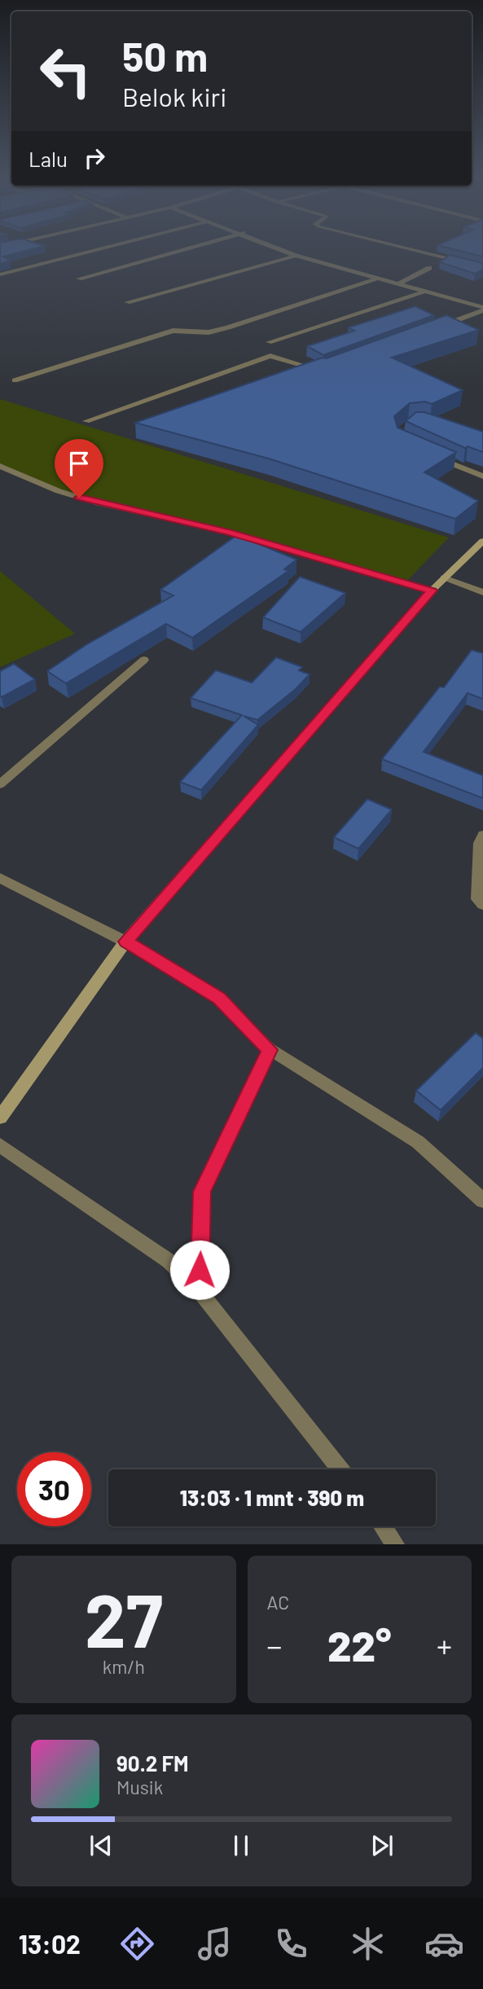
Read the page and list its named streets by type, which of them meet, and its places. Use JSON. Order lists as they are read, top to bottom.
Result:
{
  "page": {
    "turn": ["50 m", "Belok kiri"],
    "then": "Lalu",
    "limit": "30",
    "trip": "13:03 · 1 mnt · 390 m",
    "tile": [
      ["27", "km/h"],
      "AC"
    ],
    "heat": ["−", "22°", "+"],
    "song": ["90.2 FM", "Musik"],
    "tabs": "13:02"
  }
}
